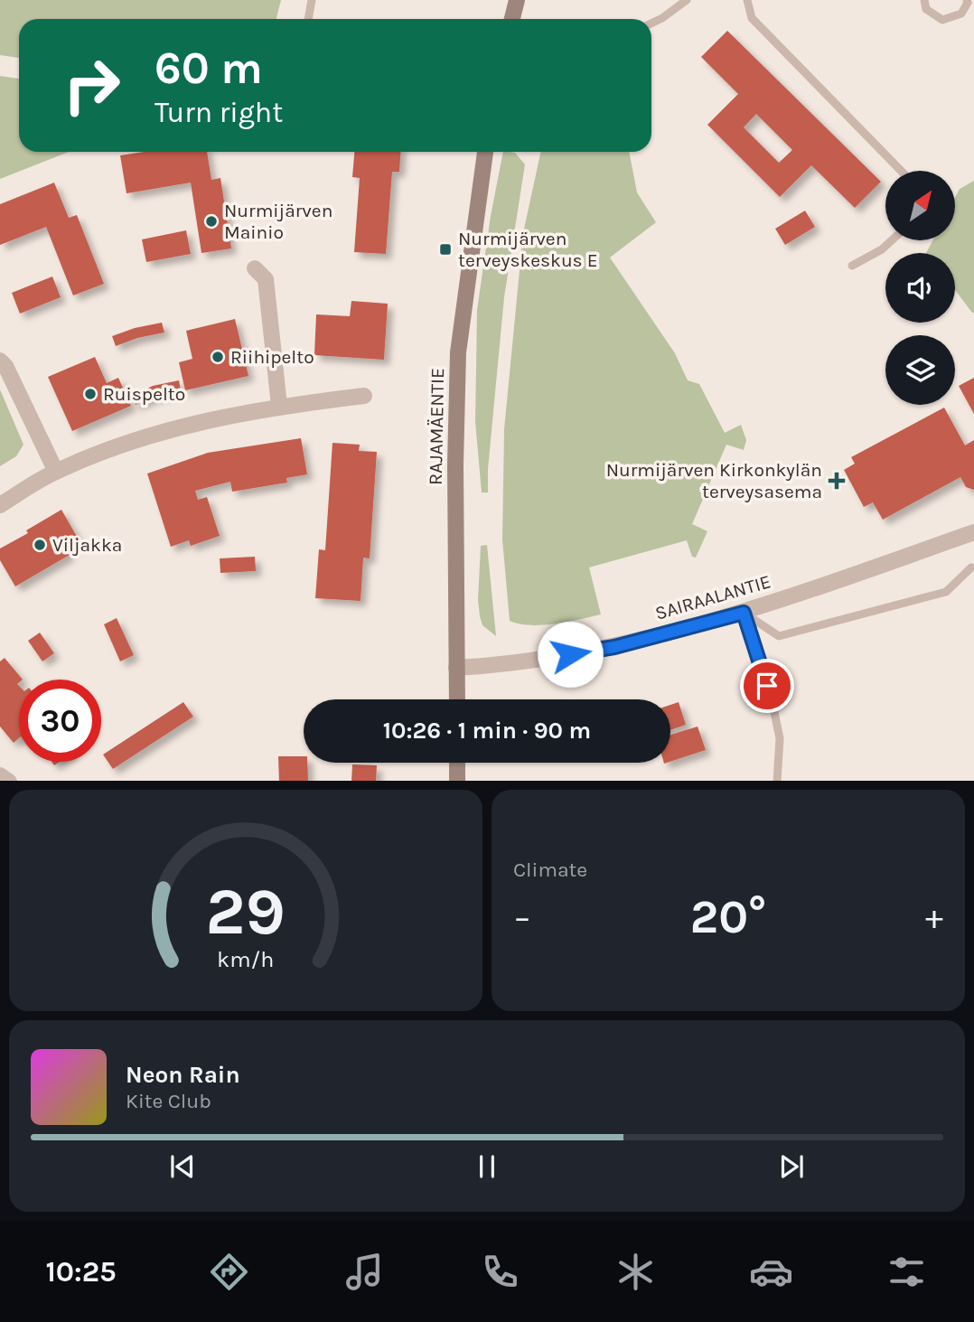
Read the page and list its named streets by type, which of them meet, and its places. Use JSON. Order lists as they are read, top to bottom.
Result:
{
  "streets": {
    "main road": ["RAJAMÄENTIE"],
    "street": ["SAIRAALANTIE"]
  },
  "crossings": [
    ["RAJAMÄENTIE", "SAIRAALANTIE"]
  ],
  "places": {
    "other": [
      "Nurmijärven Mainio",
      "Riihipelto",
      "Ruispelto",
      "Viljakka"
    ],
    "transit": ["Nurmijärven terveyskeskus E"],
    "health": ["Nurmijärven Kirkonkylän terveysasema"]
  },
  "north": "top right",
  "page": {
    "turn": ["60 m", "Turn right"],
    "limit": "30",
    "trip": "10:26 · 1 min · 90 m",
    "tile": "Climate",
    "heat": ["−", "20°", "+"],
    "song": ["Neon Rain", "Kite Club"],
    "tabs": "10:25",
    "gauge": ["29", "km/h"]
  }
}
